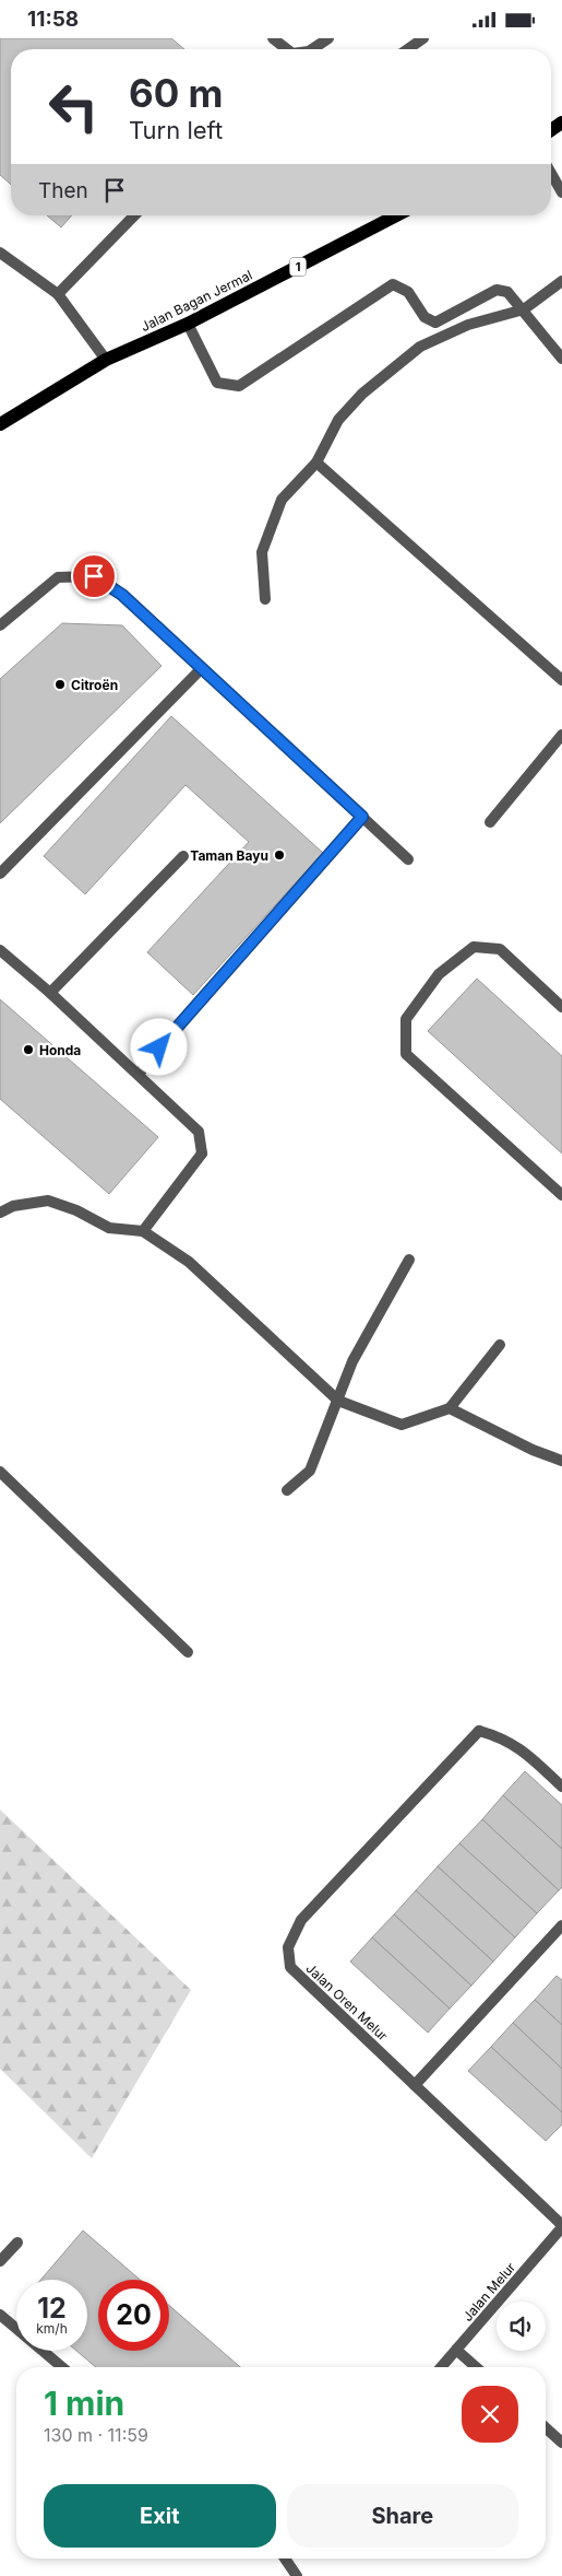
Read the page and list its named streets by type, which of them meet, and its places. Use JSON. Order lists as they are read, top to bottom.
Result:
{
  "streets": {
    "main road": ["1", "Jalan Bagan Jermal"],
    "street": ["Jalan Oren Melur", "Jalan Melur"]
  },
  "crossings": [
    ["Jalan Oren Melur", "Jalan Melur"]
  ],
  "places": ["Citroën", "Taman Bayu", "Honda"],
  "page": {
    "status": "11:58",
    "turn": ["60 m", "Turn left"],
    "then": "Then",
    "speed": "12 km/h",
    "limit": "20",
    "heading": ["1 min", "130 m · 11:59"],
    "buttons": ["Exit", "Share"]
  }
}
